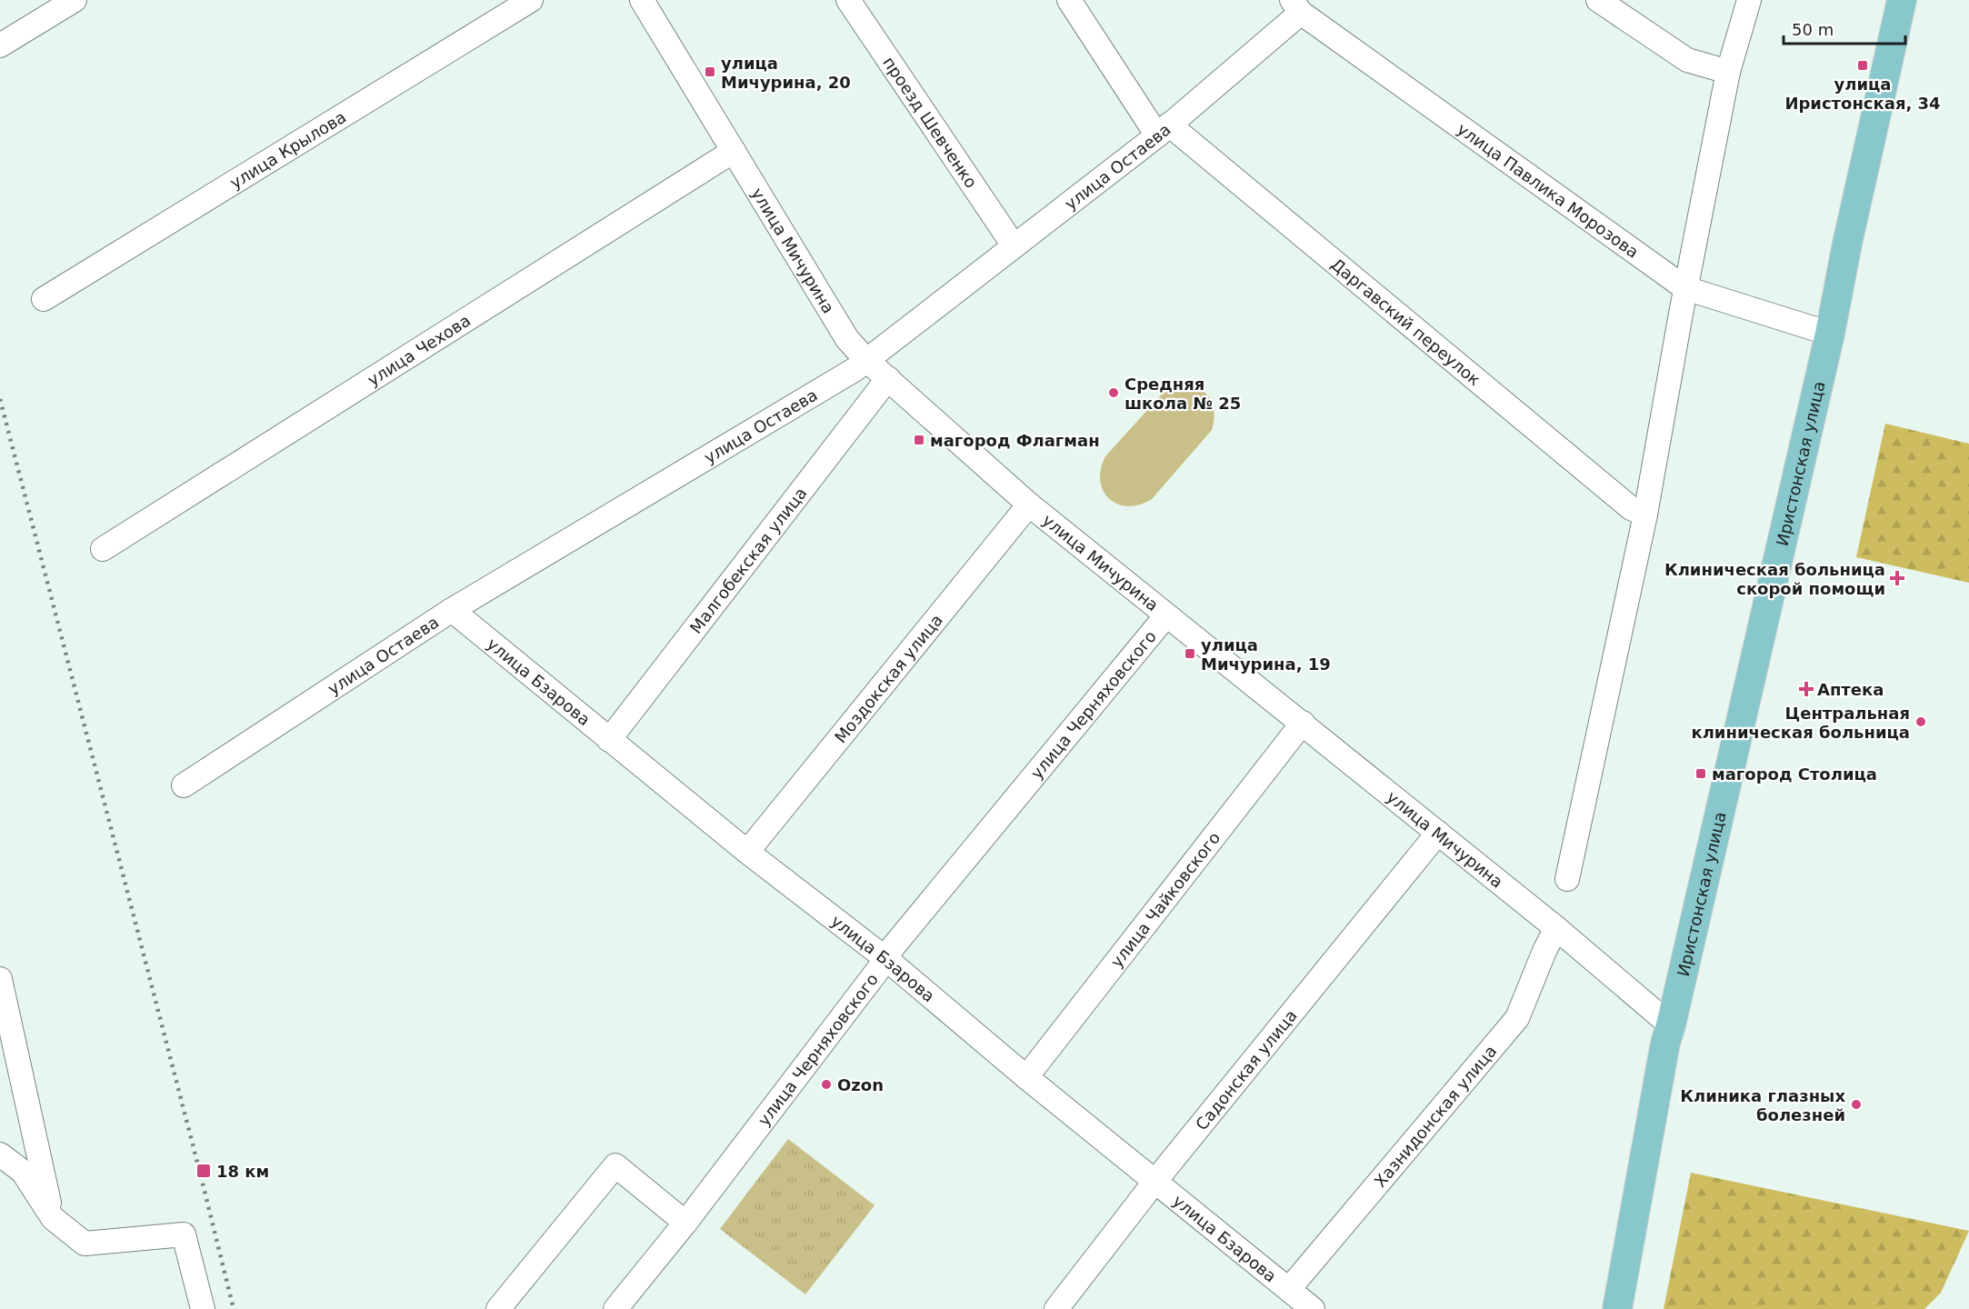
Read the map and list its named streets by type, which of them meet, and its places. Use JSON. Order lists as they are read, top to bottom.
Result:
{
  "streets": {
    "main road": ["Иристонская улица"],
    "street": [
      "проезд Шевченко",
      "улица Крылова",
      "улица Остаева",
      "улица Павлика Морозова",
      "улица Мичурина",
      "Даргавский переулок",
      "улица Чехова",
      "Малгобекская улица",
      "Моздокская улица",
      "улица Бзарова",
      "улица Черняховского",
      "улица Чайковского",
      "Садонская улица",
      "Хазнидонская улица"
    ]
  },
  "crossings": [
    ["проезд Шевченко", "улица Остаева"],
    ["улица Остаева", "улица Павлика Морозова"],
    ["улица Остаева", "улица Мичурина"],
    ["улица Остаева", "Даргавский переулок"],
    ["улица Остаева", "улица Бзарова"],
    ["улица Павлика Морозова", "Иристонская улица"],
    ["улица Мичурина", "улица Чехова"],
    ["улица Мичурина", "Иристонская улица"],
    ["улица Мичурина", "Малгобекская улица"],
    ["улица Мичурина", "Моздокская улица"],
    ["улица Мичурина", "улица Черняховского"],
    ["улица Мичурина", "улица Чайковского"],
    ["улица Мичурина", "Садонская улица"],
    ["улица Мичурина", "Хазнидонская улица"],
    ["Малгобекская улица", "улица Бзарова"],
    ["Моздокская улица", "улица Бзарова"],
    ["улица Бзарова", "улица Черняховского"],
    ["улица Бзарова", "улица Чайковского"],
    ["улица Бзарова", "Садонская улица"],
    ["улица Бзарова", "Хазнидонская улица"]
  ],
  "places": {
    "transit": [
      "улица Иристонская, 34",
      "улица Мичурина, 20",
      "магород Флагман",
      "улица Мичурина, 19",
      "магород Столица",
      "18 км"
    ],
    "other": [
      "Средняя школа № 25",
      "Центральная клиническая больница",
      "Ozon",
      "Клиника глазных болезней"
    ],
    "health": ["Клиническая больница скорой помощи", "Аптека"]
  },
  "scale_bar": "50 m"
}
